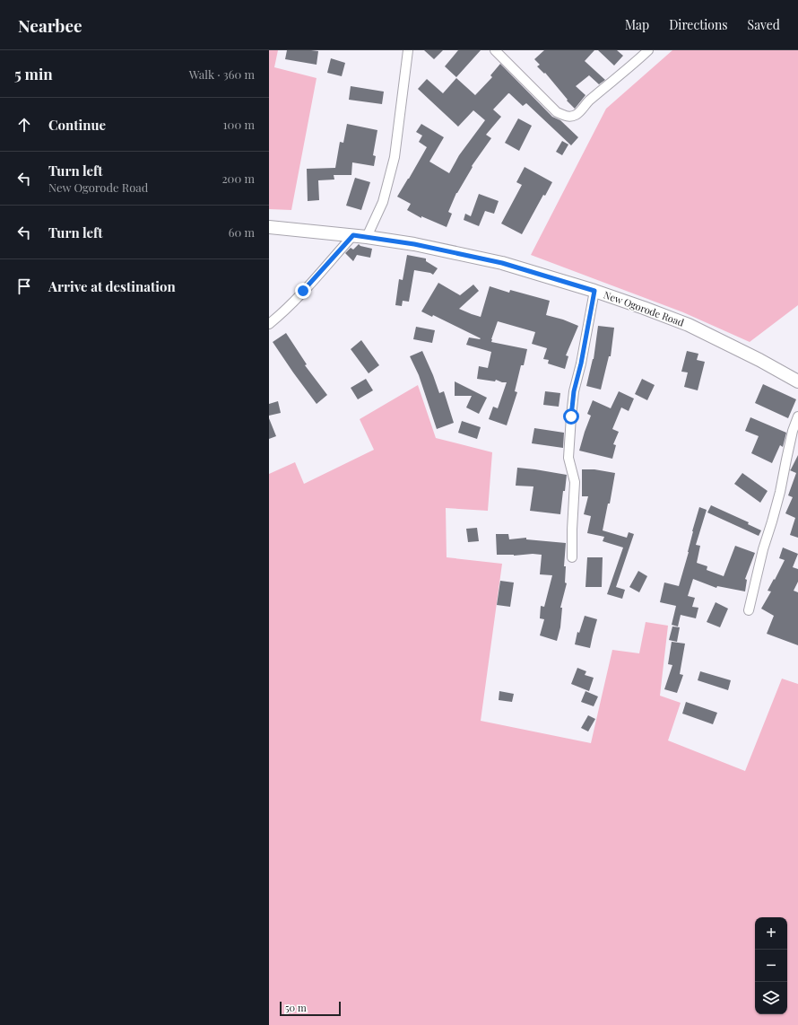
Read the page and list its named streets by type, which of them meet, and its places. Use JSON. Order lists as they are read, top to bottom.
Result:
{
  "streets": {
    "street": ["New Ogorode Road"]
  },
  "scale_bar": "50 m",
  "page": {
    "header": "Nearbee",
    "nav": ["Map", "Directions", "Saved"],
    "heading": ["5 min", "Walk · 360 m"],
    "list": [
      ["Continue", "100 m"],
      ["Turn left", "New Ogorode Road", "200 m"],
      ["Turn left", "60 m"],
      "Arrive at destination"
    ],
    "map_buttons": ["+", "−"],
    "scale": "50 m"
  }
}
